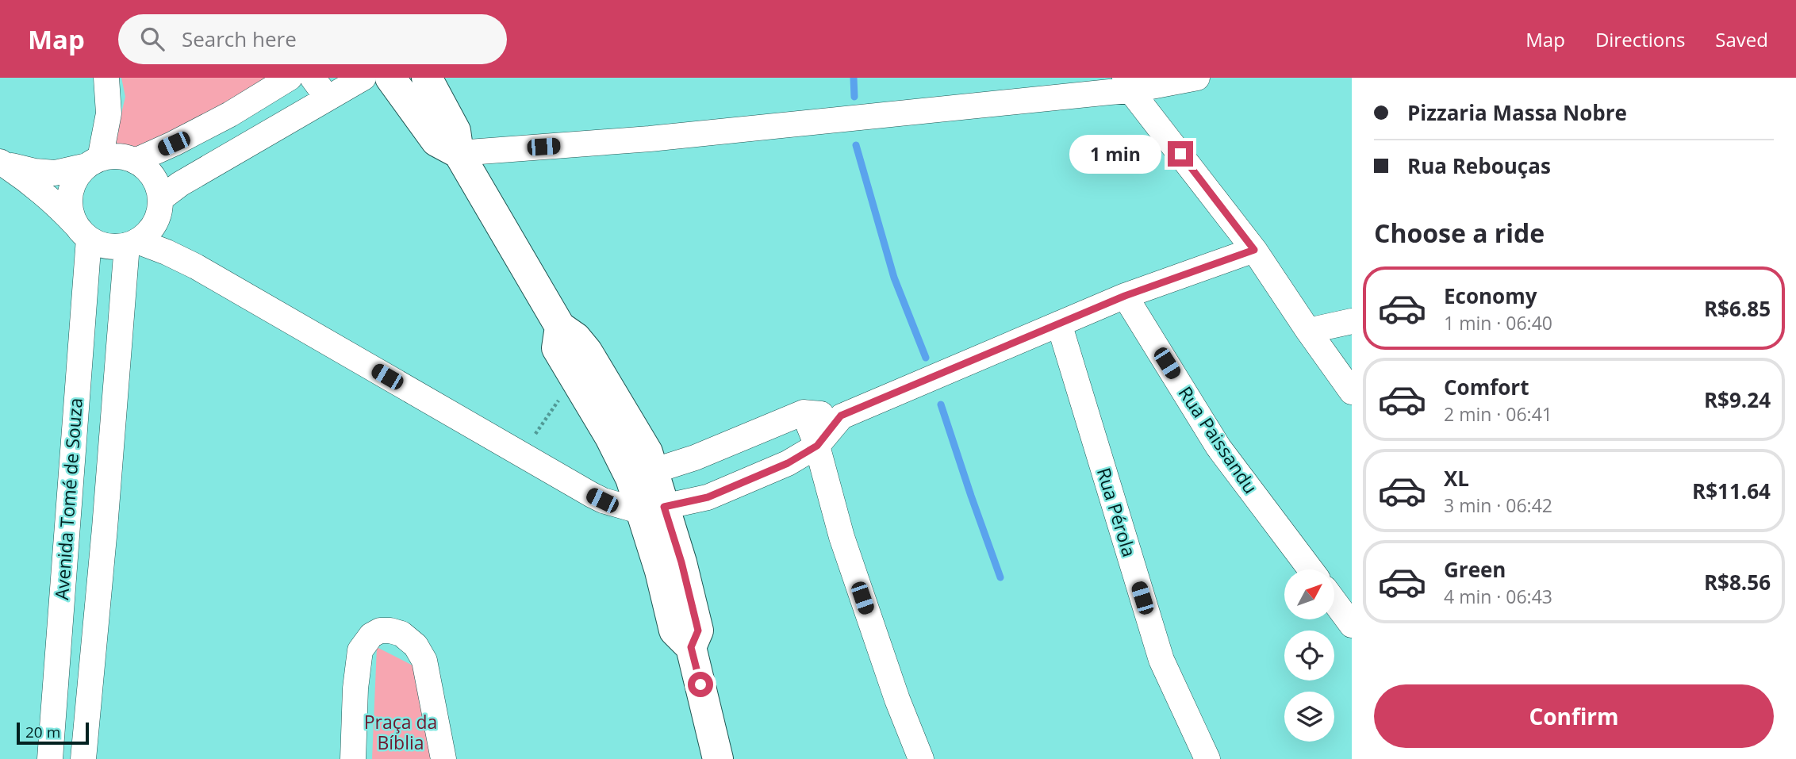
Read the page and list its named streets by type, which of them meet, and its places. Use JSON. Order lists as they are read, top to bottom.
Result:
{
  "streets": {
    "street": ["Rua Paissandu", "Avenida Tomé de Souza", "Rua Pérola"]
  },
  "parks": ["Praça da Bíblia"],
  "scale_bar": "20 m",
  "north": "top right",
  "page": {
    "header": "Map",
    "search": "Search here",
    "nav": ["Map", "Directions", "Saved"],
    "banner": ["Pizzaria Massa Nobre", "Rua Rebouças"],
    "bubble": "1 min",
    "heading": "Choose a ride",
    "list": [
      {
        "name": "Economy",
        "note": "1 min · 06:40",
        "value": "R$6.85"
      },
      {
        "name": "Comfort",
        "note": "2 min · 06:41",
        "value": "R$9.24"
      },
      {
        "name": "XL",
        "note": "3 min · 06:42",
        "value": "R$11.64"
      },
      {
        "name": "Green",
        "note": "4 min · 06:43",
        "value": "R$8.56"
      }
    ],
    "buttons": "Confirm",
    "scale": "20 m"
  }
}
